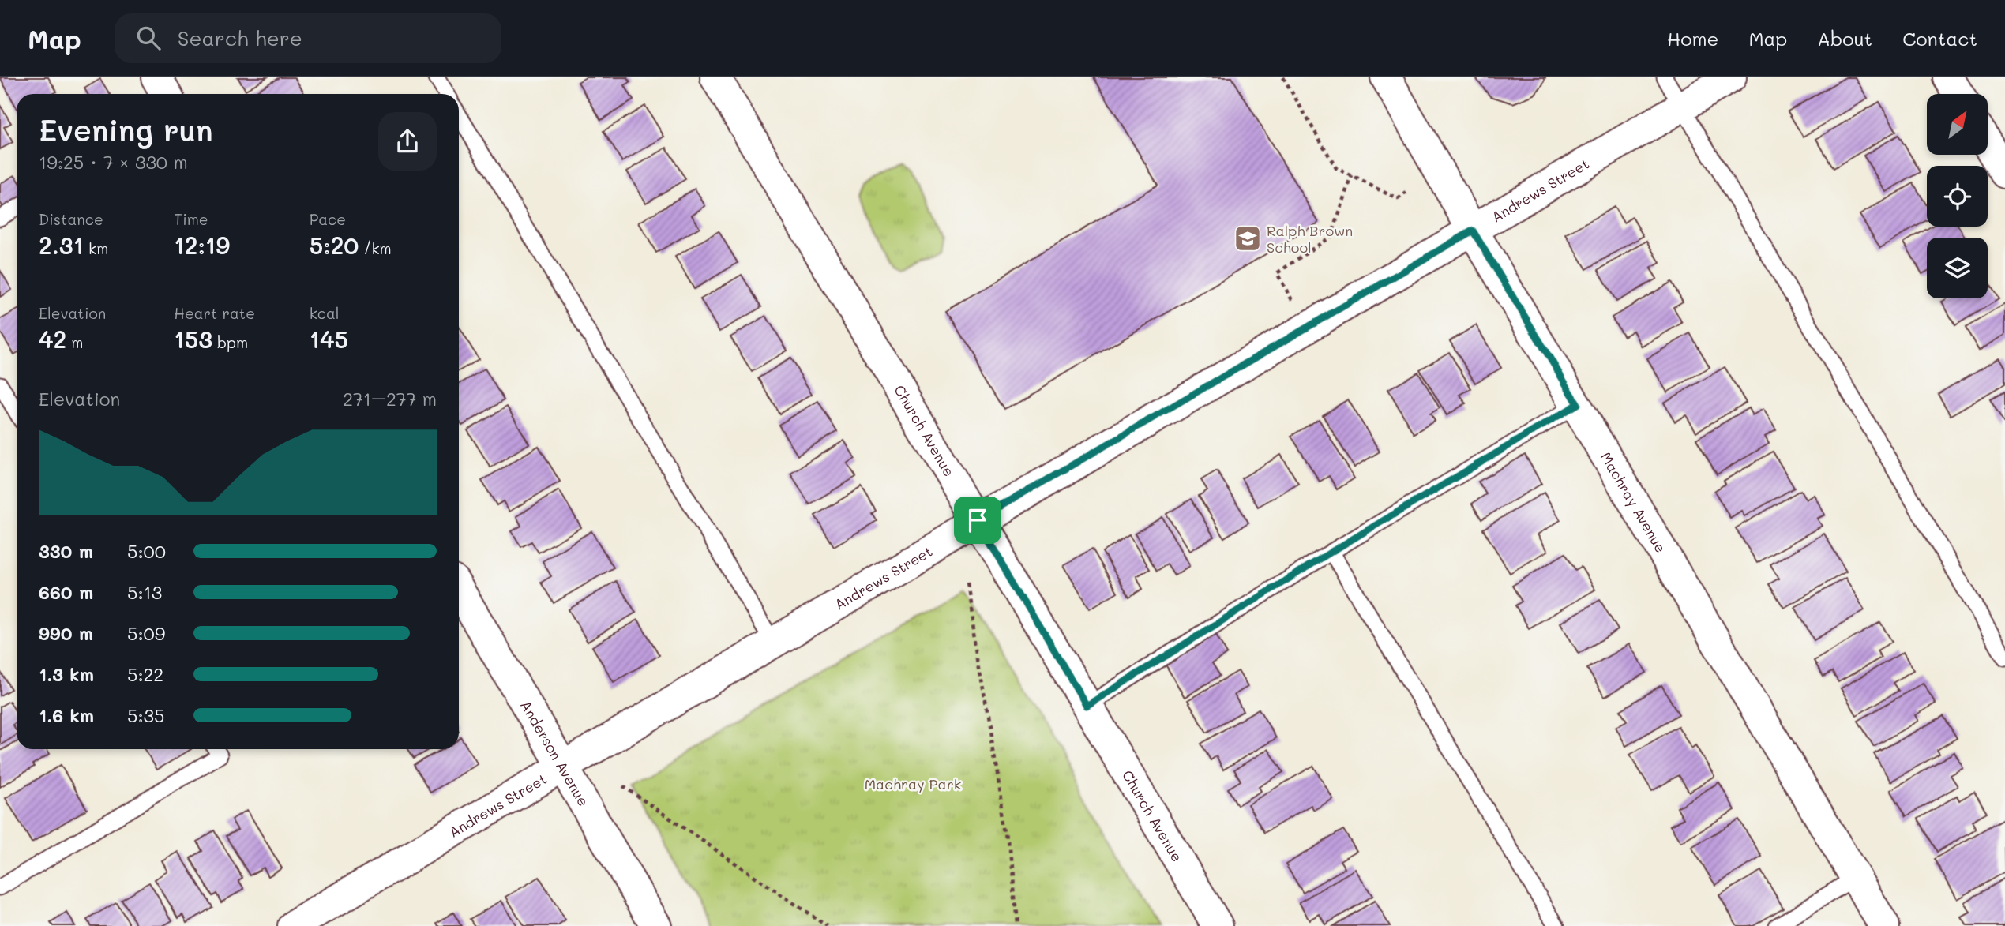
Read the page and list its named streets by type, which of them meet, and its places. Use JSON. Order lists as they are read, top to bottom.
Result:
{
  "streets": {
    "street": [
      "Andrews Street",
      "Church Avenue",
      "Machray Avenue",
      "Anderson Avenue"
    ]
  },
  "crossings": [
    ["Andrews Street", "Church Avenue"],
    ["Andrews Street", "Machray Avenue"],
    ["Andrews Street", "Anderson Avenue"]
  ],
  "parks": ["Machray Park"],
  "places": {
    "school or university": ["Ralph Brown School"]
  },
  "north": "top right",
  "page": {
    "header": "Map",
    "search": "Search here",
    "nav": [
      "Home",
      "Map",
      "About",
      "Contact"
    ],
    "heading": ["Evening run", "19:25 · 7 × 330 m"],
    "stats": [
      ["Distance", "2.31 km"],
      ["Time", "12:19"],
      ["Pace", "5:20 /km"],
      ["Elevation", "42 m"],
      ["Heart rate", "153 bpm"],
      ["kcal", "145"]
    ],
    "chart": ["Elevation", "271–277 m"],
    "list": [
      {
        "name": "330 m",
        "note": "5:00"
      },
      {
        "name": "660 m",
        "note": "5:13"
      },
      {
        "name": "990 m",
        "note": "5:09"
      },
      {
        "name": "1.3 km",
        "note": "5:22"
      },
      {
        "name": "1.6 km",
        "note": "5:35"
      }
    ]
  }
}
